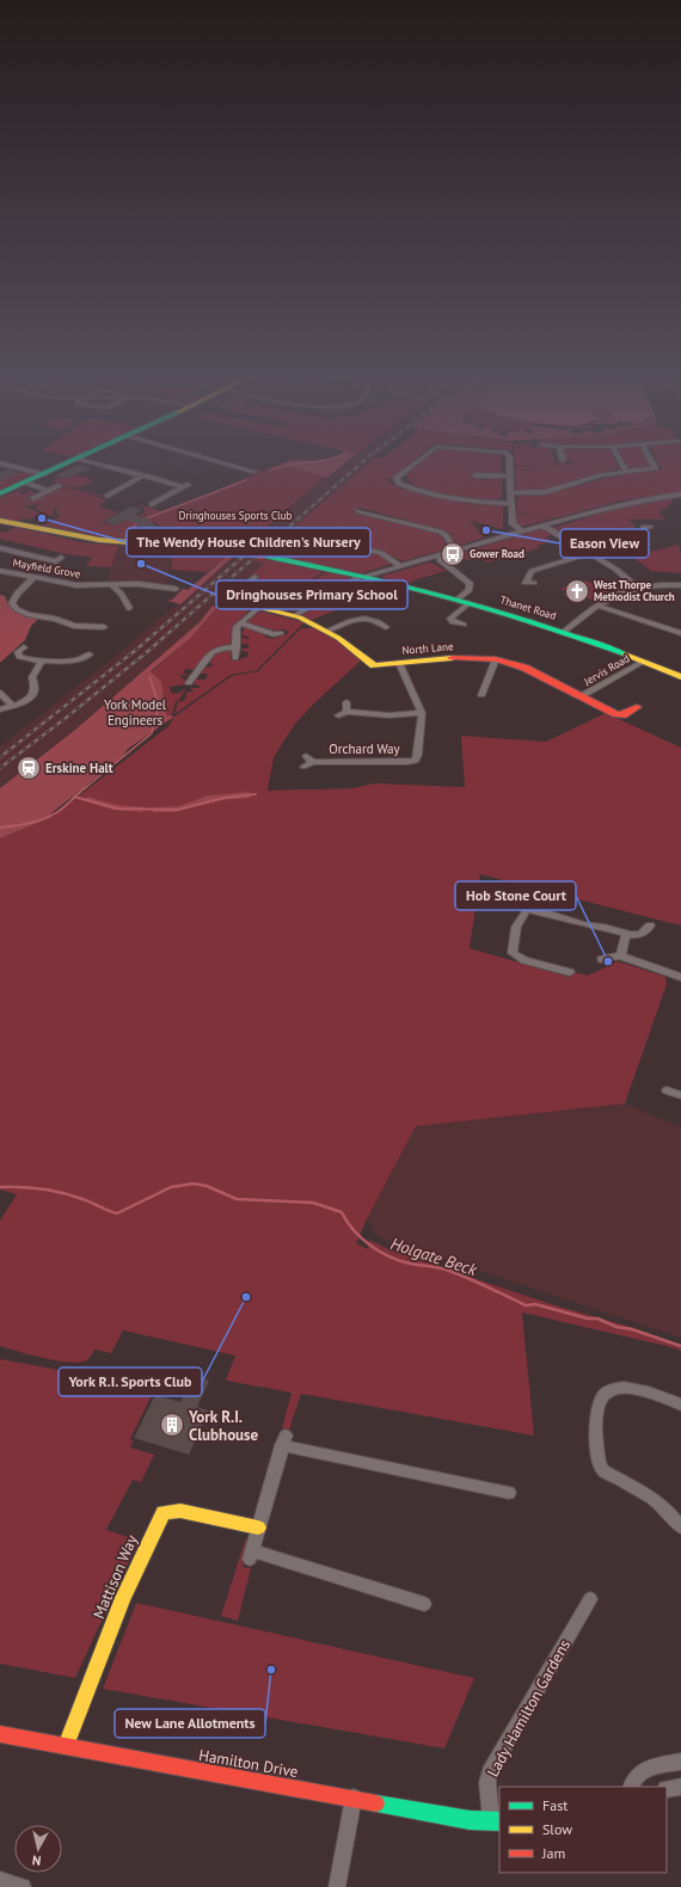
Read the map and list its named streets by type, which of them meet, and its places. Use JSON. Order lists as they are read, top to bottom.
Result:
{
  "streets": {
    "street": [
      "Mayfield Grove",
      "Thanet Road",
      "North Lane",
      "Jervis Road",
      "Orchard Way",
      "Mattison Way",
      "Lady Hamilton Gardens",
      "Hamilton Drive"
    ]
  },
  "crossings": [
    ["Thanet Road", "Jervis Road"],
    ["North Lane", "Jervis Road"],
    ["Mattison Way", "Hamilton Drive"],
    ["Lady Hamilton Gardens", "Hamilton Drive"]
  ],
  "water": ["Holgate Beck"],
  "parks": ["Dringhouses Sports Club", "York Model Engineers"],
  "places": {
    "other": [
      "The Wendy House Children's Nursery",
      "Eason View",
      "Dringhouses Primary School",
      "Hob Stone Court",
      "York R.I. Sports Club",
      "New Lane Allotments"
    ],
    "bus stop": ["Gower Road"],
    "church": ["West Thorpe Methodist Church"],
    "station": ["Erskine Halt"],
    "building": ["York R.I. Clubhouse"]
  },
  "legend": ["Fast", "Slow", "Jam"],
  "north": "bottom"
}
